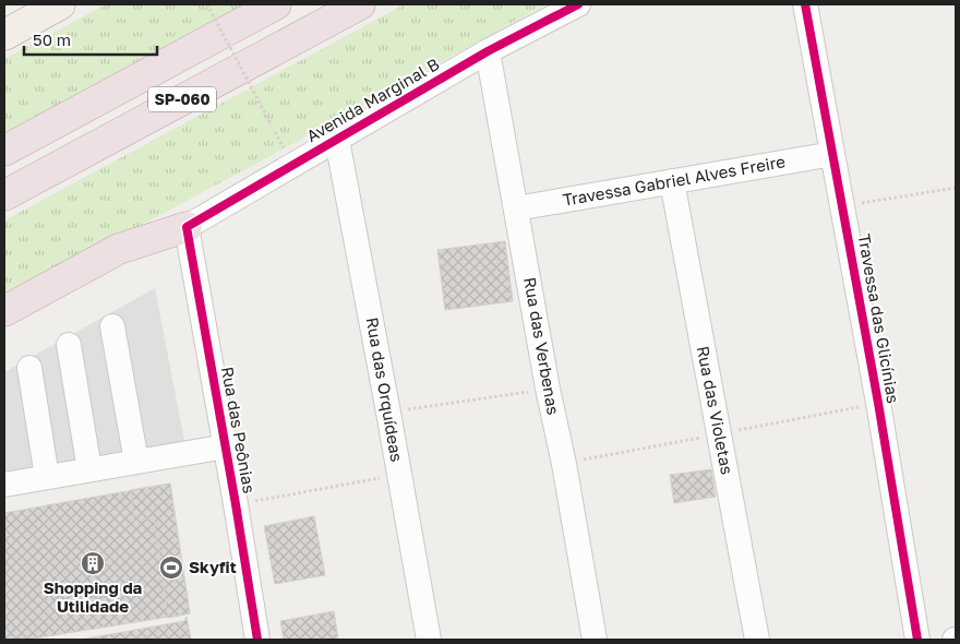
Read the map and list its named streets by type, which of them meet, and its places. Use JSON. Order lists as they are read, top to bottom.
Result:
{
  "streets": {
    "highway": ["SP-060"],
    "street": [
      "Avenida Marginal B",
      "Travessa Gabriel Alves Freire",
      "Travessa das Glicínias",
      "Rua das Verbenas",
      "Rua das Orquídeas",
      "Rua das Violetas",
      "Rua das Peônias"
    ]
  },
  "crossings": [
    ["Avenida Marginal B", "Rua das Verbenas"],
    ["Avenida Marginal B", "Rua das Orquídeas"],
    ["Avenida Marginal B", "Rua das Peônias"],
    ["Travessa Gabriel Alves Freire", "Travessa das Glicínias"],
    ["Travessa Gabriel Alves Freire", "Rua das Verbenas"],
    ["Travessa Gabriel Alves Freire", "Rua das Violetas"]
  ],
  "places": {
    "building": ["Shopping da Utilidade"],
    "sports": ["Skyfit"]
  },
  "scale_bar": "50 m"
}
